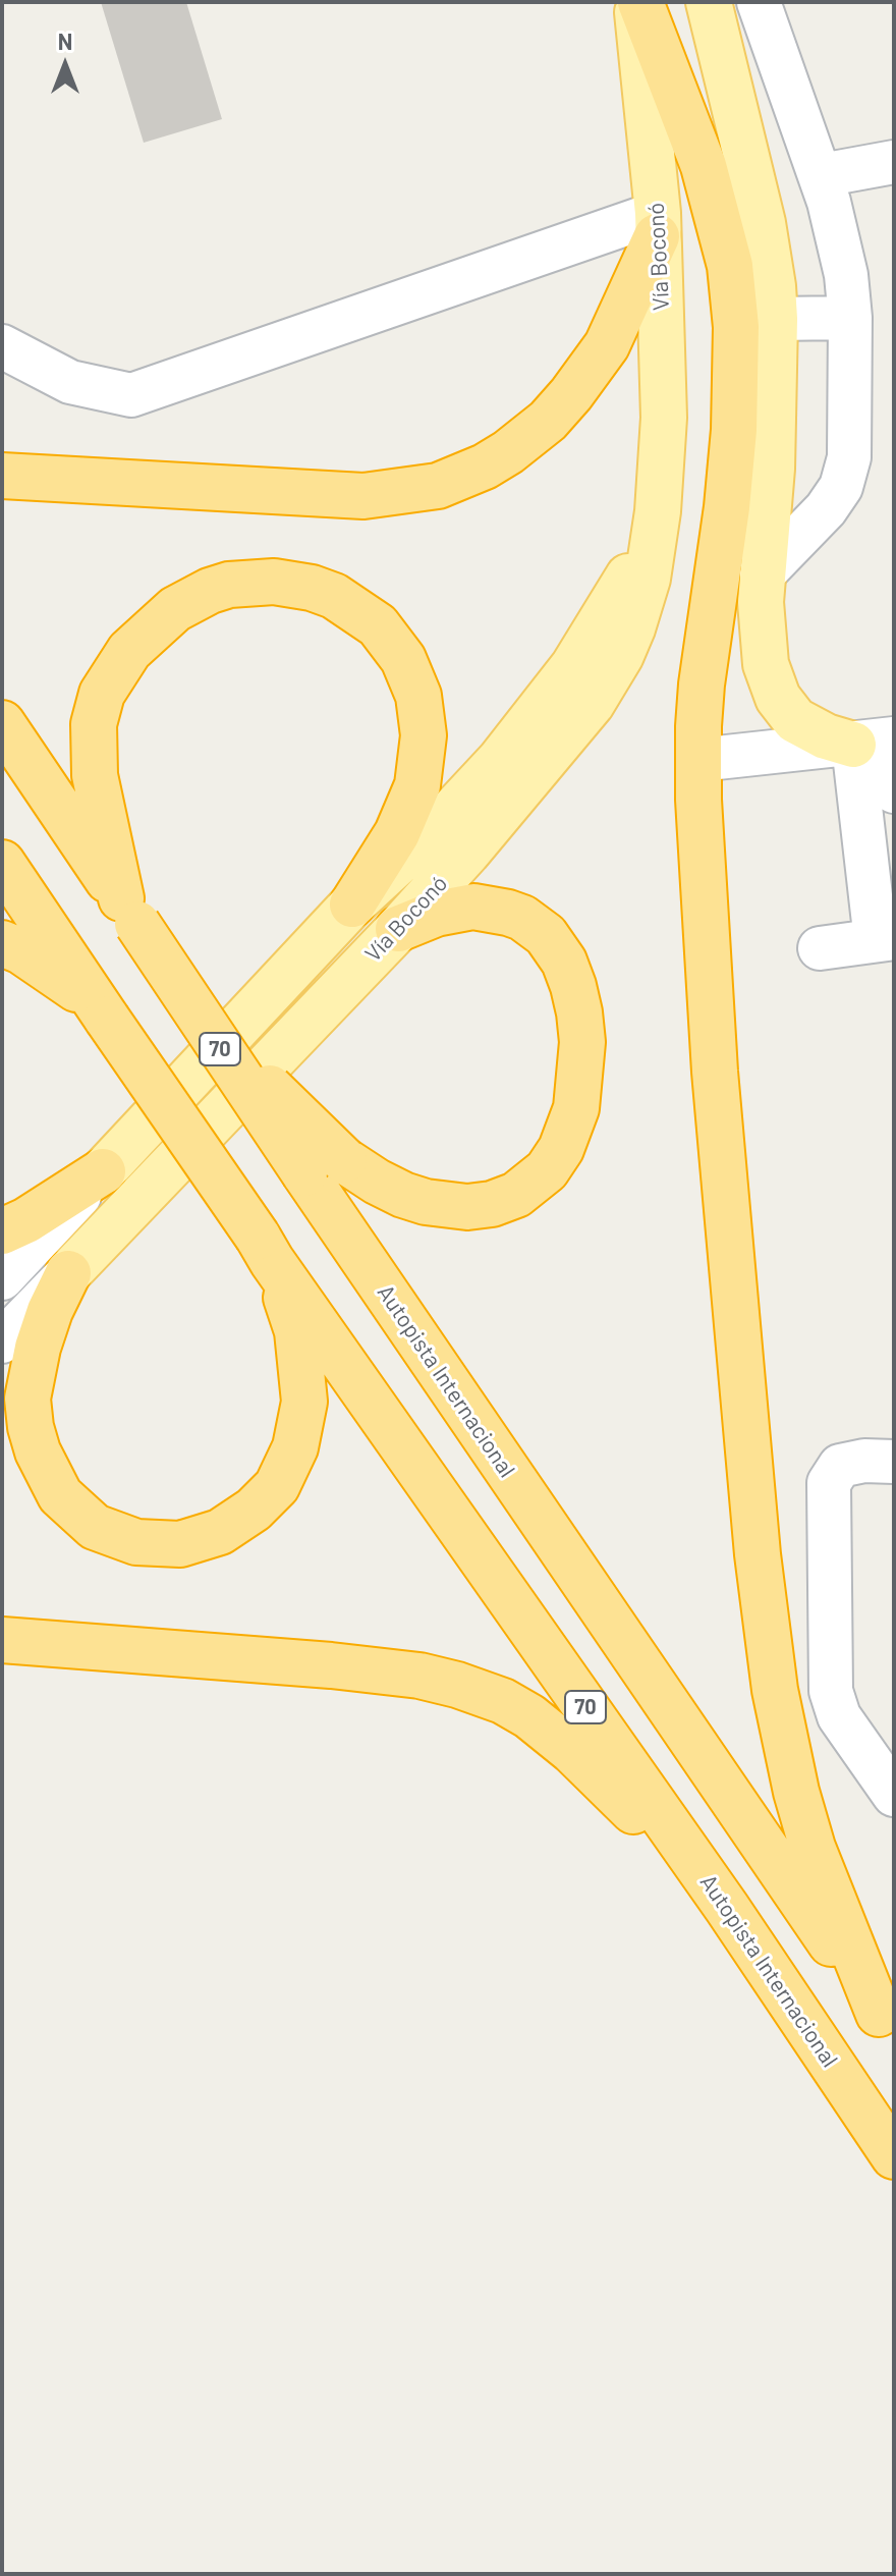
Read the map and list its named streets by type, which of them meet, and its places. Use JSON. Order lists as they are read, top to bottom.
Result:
{
  "streets": {
    "highway": ["70", "Autopista Internacional"],
    "main road": ["Vía Boconó"]
  },
  "north": "top"
}
